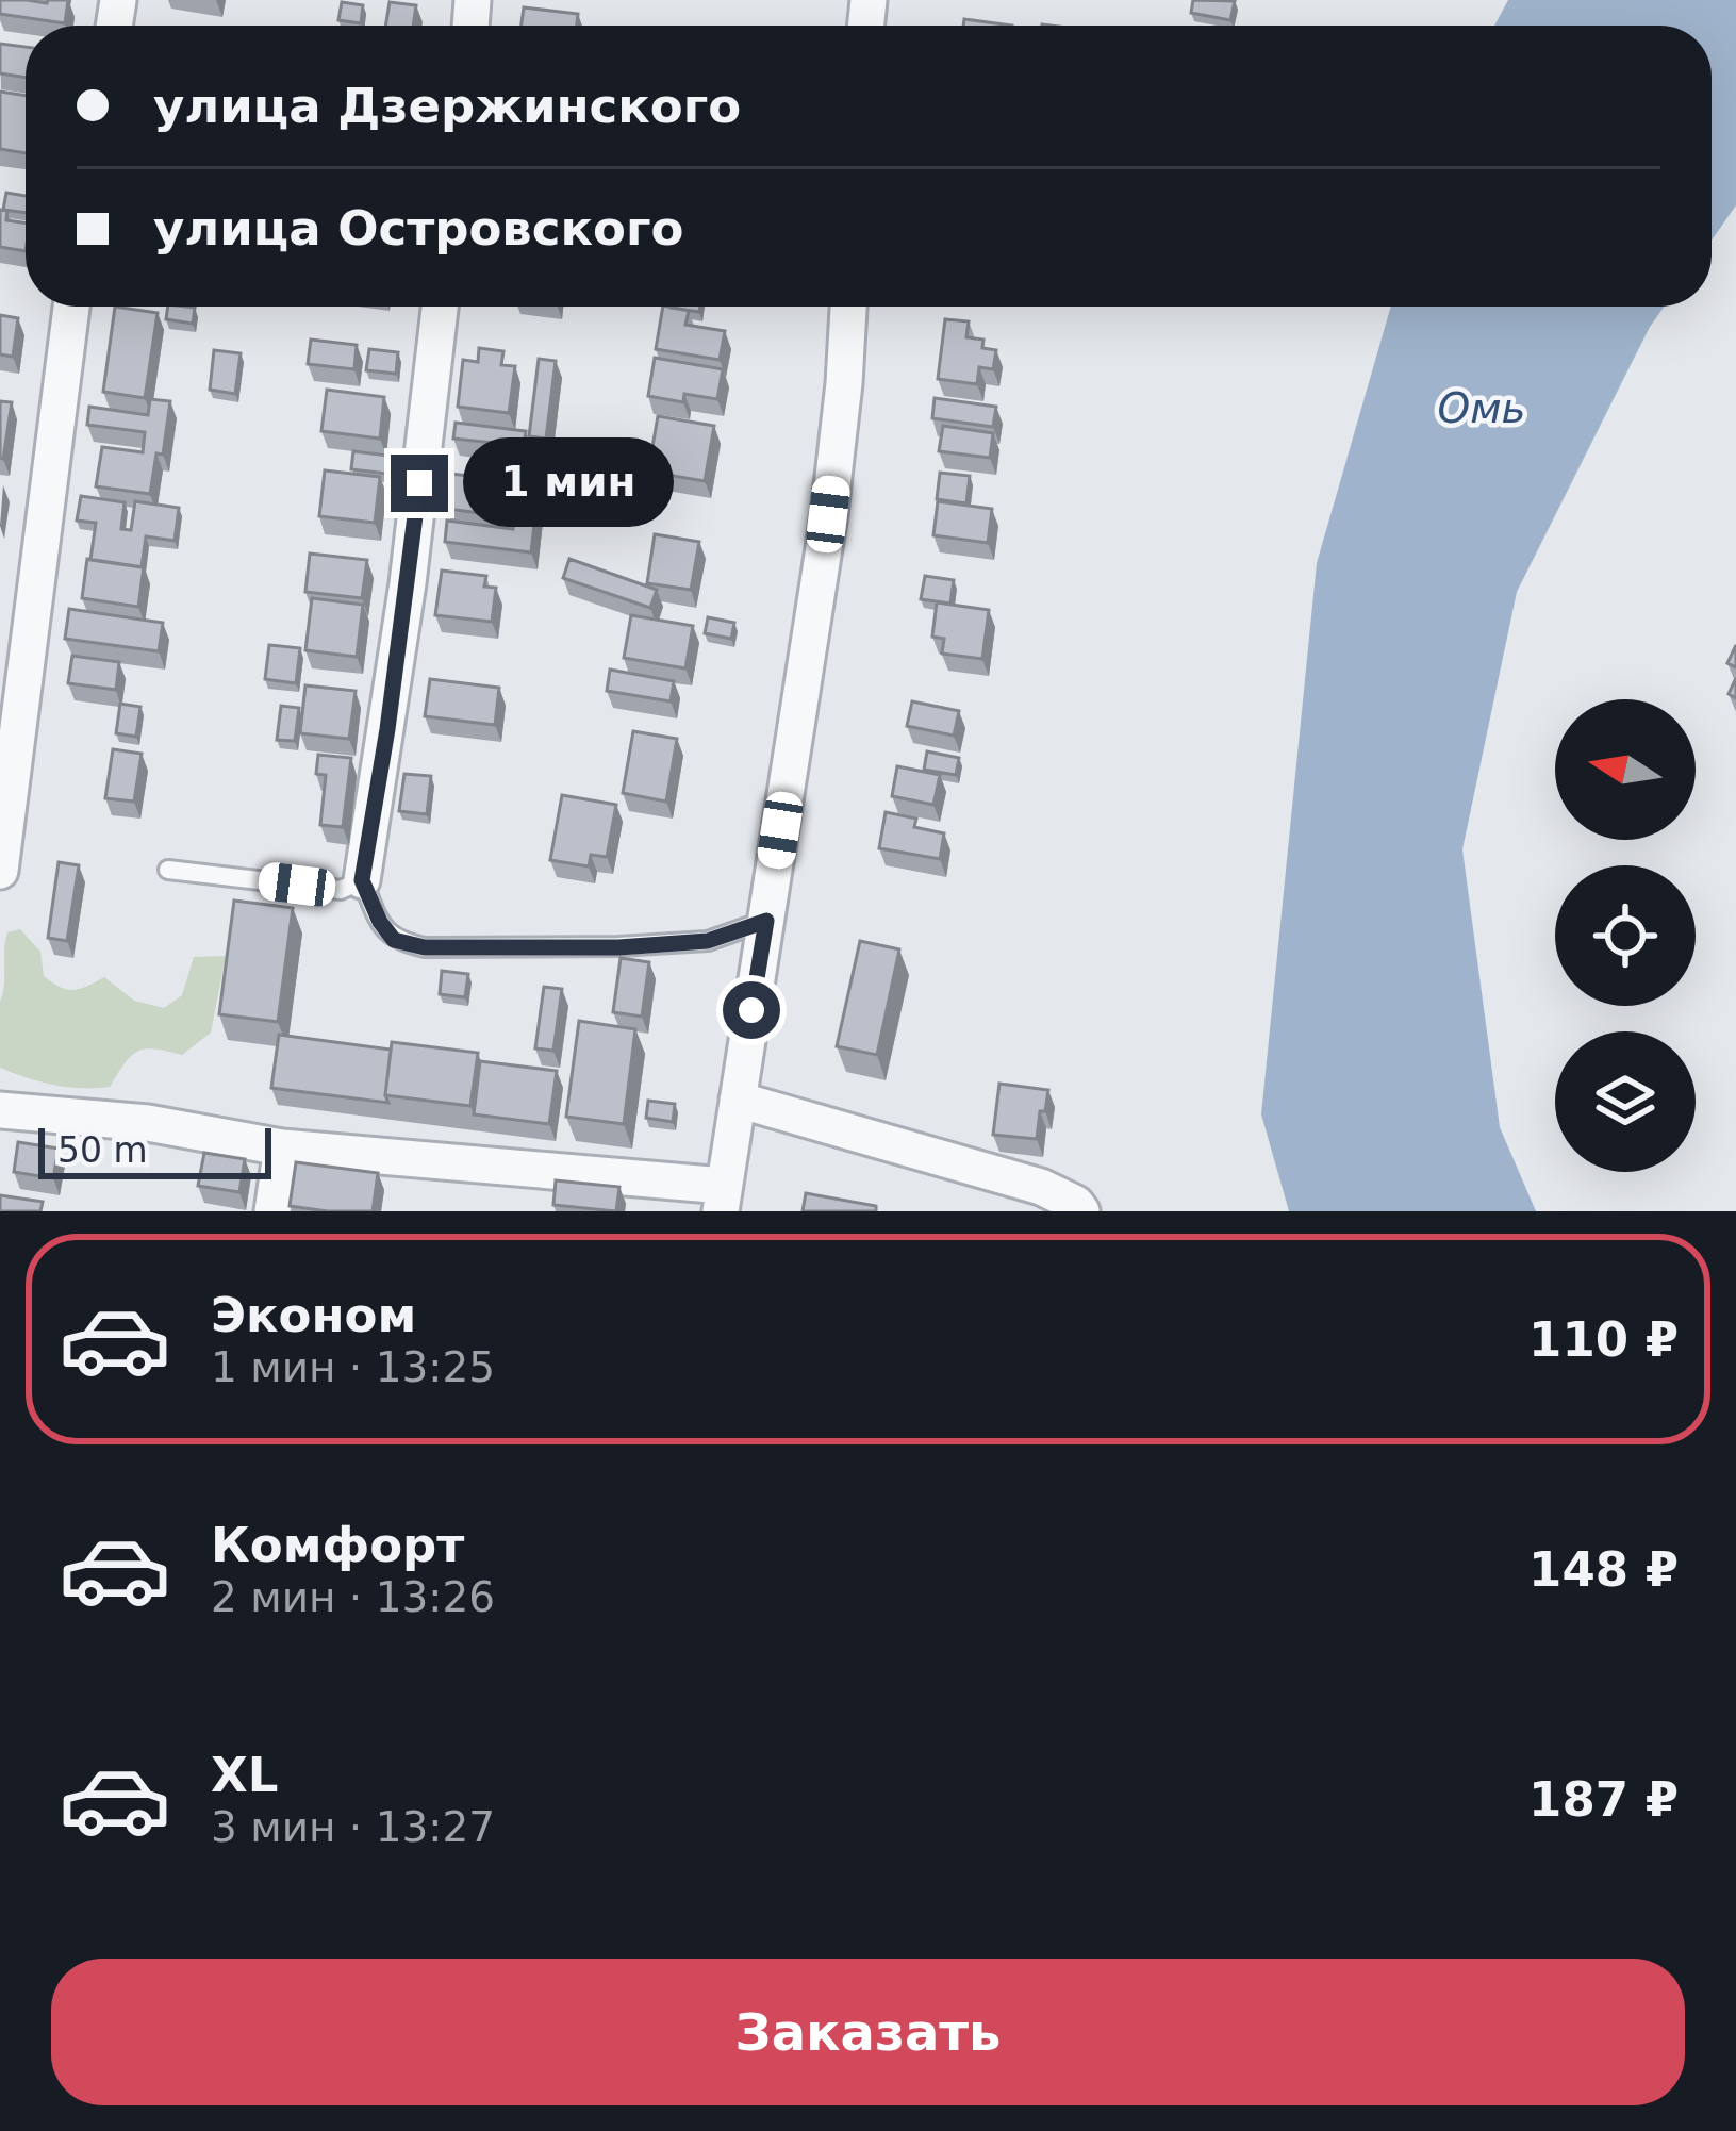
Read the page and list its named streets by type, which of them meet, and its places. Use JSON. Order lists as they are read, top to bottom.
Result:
{
  "water": ["Омь"],
  "scale_bar": "50 m",
  "north": "left",
  "page": {
    "banner": ["улица Дзержинского", "улица Островского"],
    "bubble": "1 мин",
    "scale": "50 m",
    "list": [
      {
        "name": "Эконом",
        "note": "1 мин · 13:25",
        "value": "110 ₽"
      },
      {
        "name": "Комфорт",
        "note": "2 мин · 13:26",
        "value": "148 ₽"
      },
      {
        "name": "XL",
        "note": "3 мин · 13:27",
        "value": "187 ₽"
      }
    ],
    "buttons": "Заказать"
  }
}
